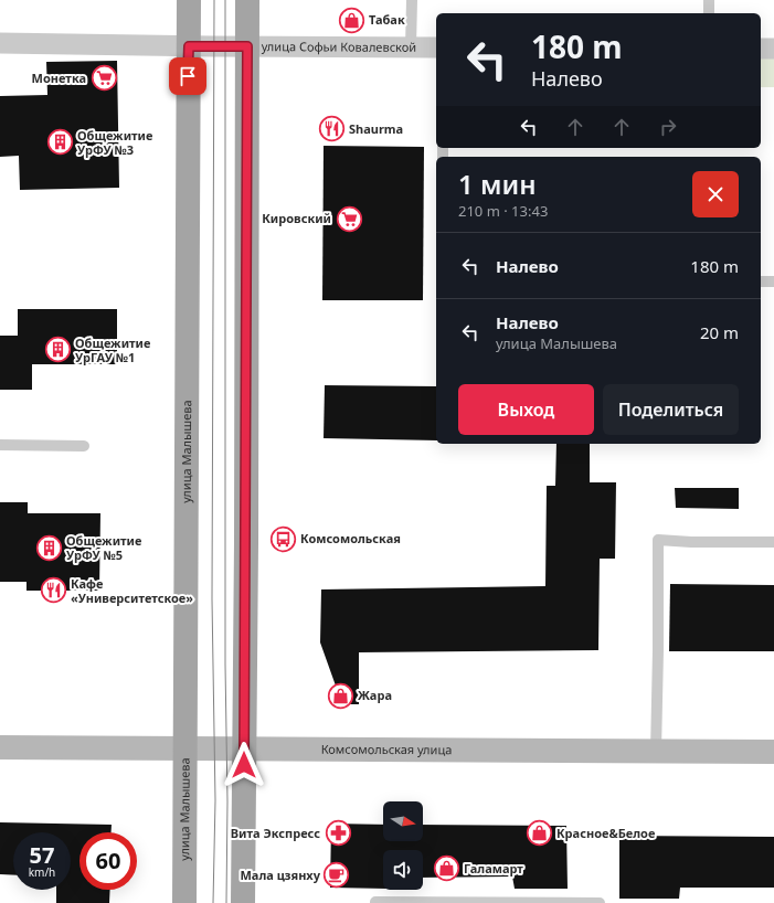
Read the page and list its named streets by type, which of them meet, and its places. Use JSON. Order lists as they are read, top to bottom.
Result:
{
  "streets": {
    "main road": ["улица Малышева", "Комсомольская улица"],
    "street": ["улица Софьи Ковалевской"]
  },
  "crossings": [
    ["улица Софьи Ковалевской", "улица Малышева"],
    ["улица Малышева", "Комсомольская улица"]
  ],
  "places": {
    "shop": [
      "Табак",
      "Жара",
      "Красное&Белое",
      "Галамарт"
    ],
    "supermarket": ["Монетка", "Кировский"],
    "restaurant": ["Shaurma", "Кафе «Университетское»"],
    "building": ["Общежитие УрФУ №3", "Общежитие УрГАУ №1", "Общежитие УрФУ №5"],
    "bus stop": ["Комсомольская"],
    "pharmacy": ["Вита Экспресс"],
    "cafe": ["Мала цзянху"]
  },
  "north": "right",
  "page": {
    "turn": ["180 m", "Налево"],
    "heading": ["1 мин", "210 m · 13:43"],
    "list": [
      {
        "name": "Налево",
        "value": "180 m"
      },
      {
        "name": "Налево",
        "note": "улица Малышева",
        "value": "20 m"
      }
    ],
    "buttons": ["Выход", "Поделиться"],
    "speed": "57 km/h",
    "limit": "60"
  }
}
